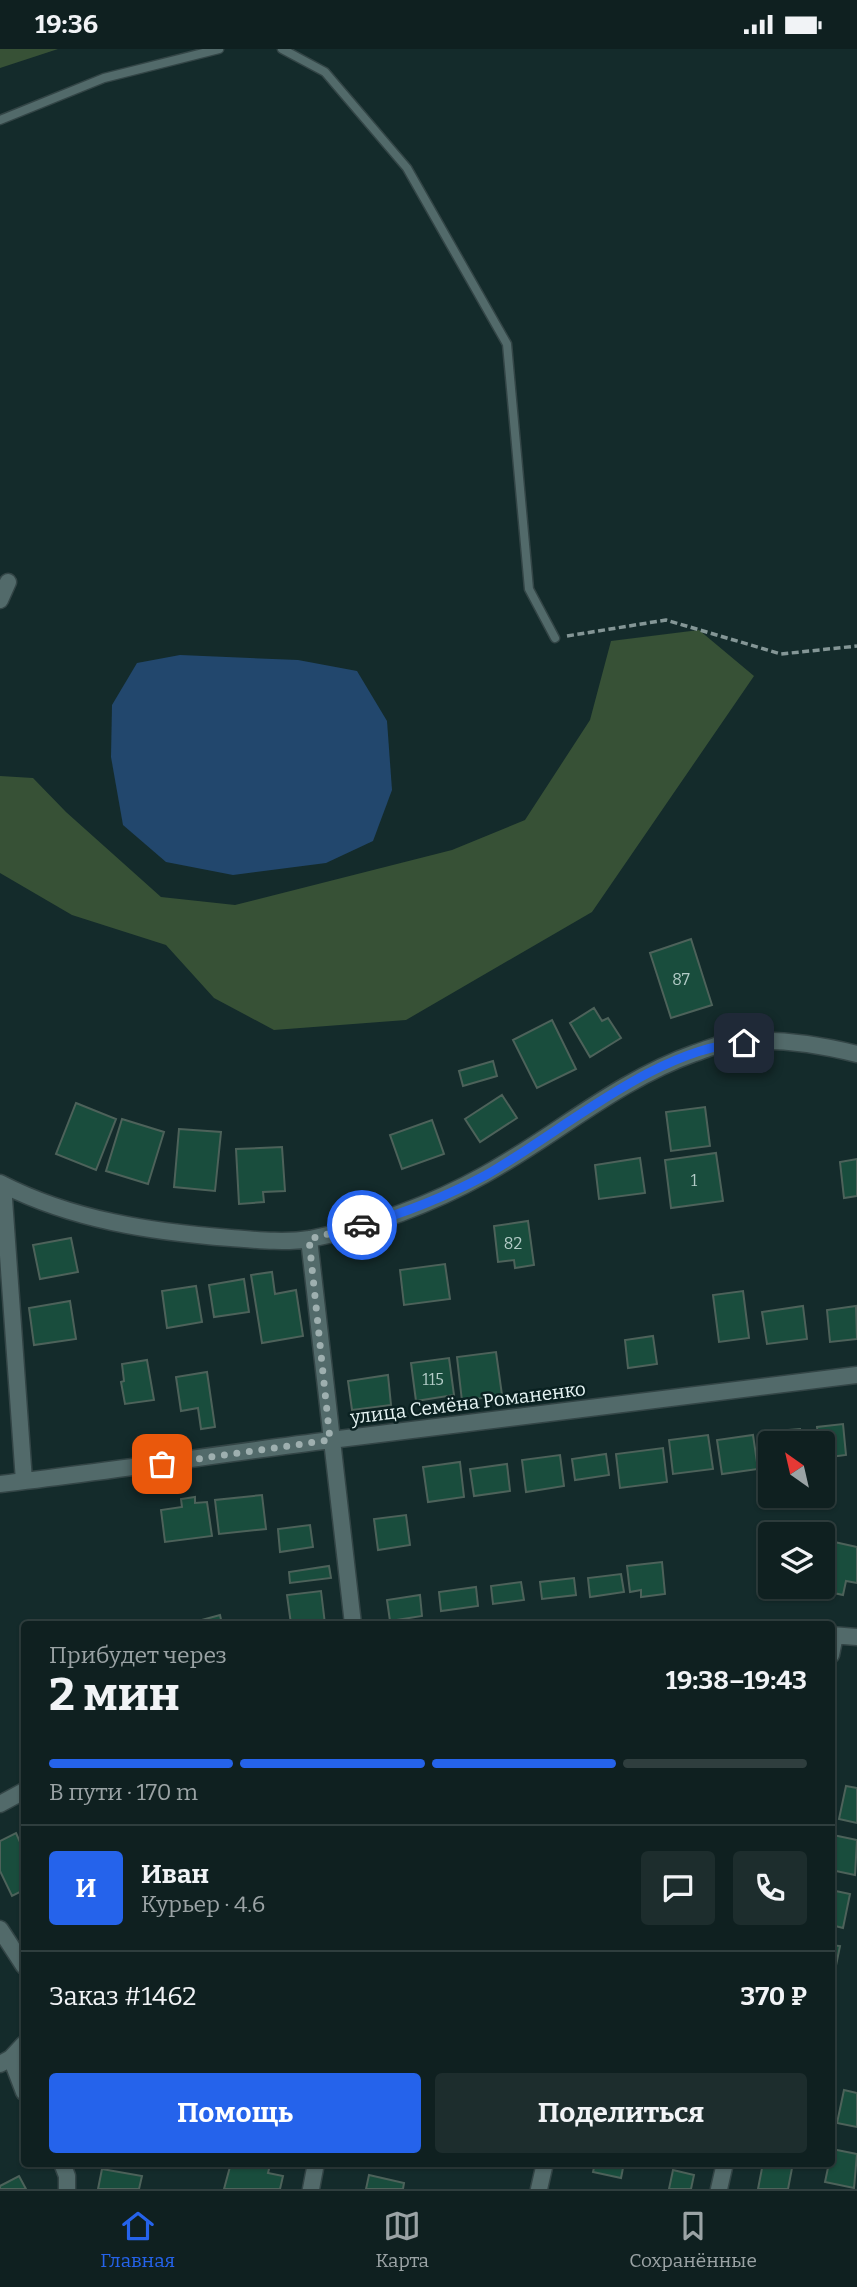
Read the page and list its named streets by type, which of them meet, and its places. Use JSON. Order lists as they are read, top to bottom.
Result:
{
  "streets": {
    "street": ["улица Семёна Романенко"]
  },
  "house_numbers": [
    "87",
    "1",
    "82",
    "115"
  ],
  "north": "top left",
  "page": {
    "status": "19:36",
    "heading": ["2 мин", "Прибудет через", "19:38–19:43"],
    "panel": [
      "Иван",
      "Курьер · 4.6",
      "Заказ #1462",
      "370 ₽"
    ],
    "bar": "В пути · 170 m",
    "round": "И",
    "buttons": ["Помощь", "Поделиться"],
    "tabs": ["Главная", "Карта", "Сохранённые"]
  }
}
